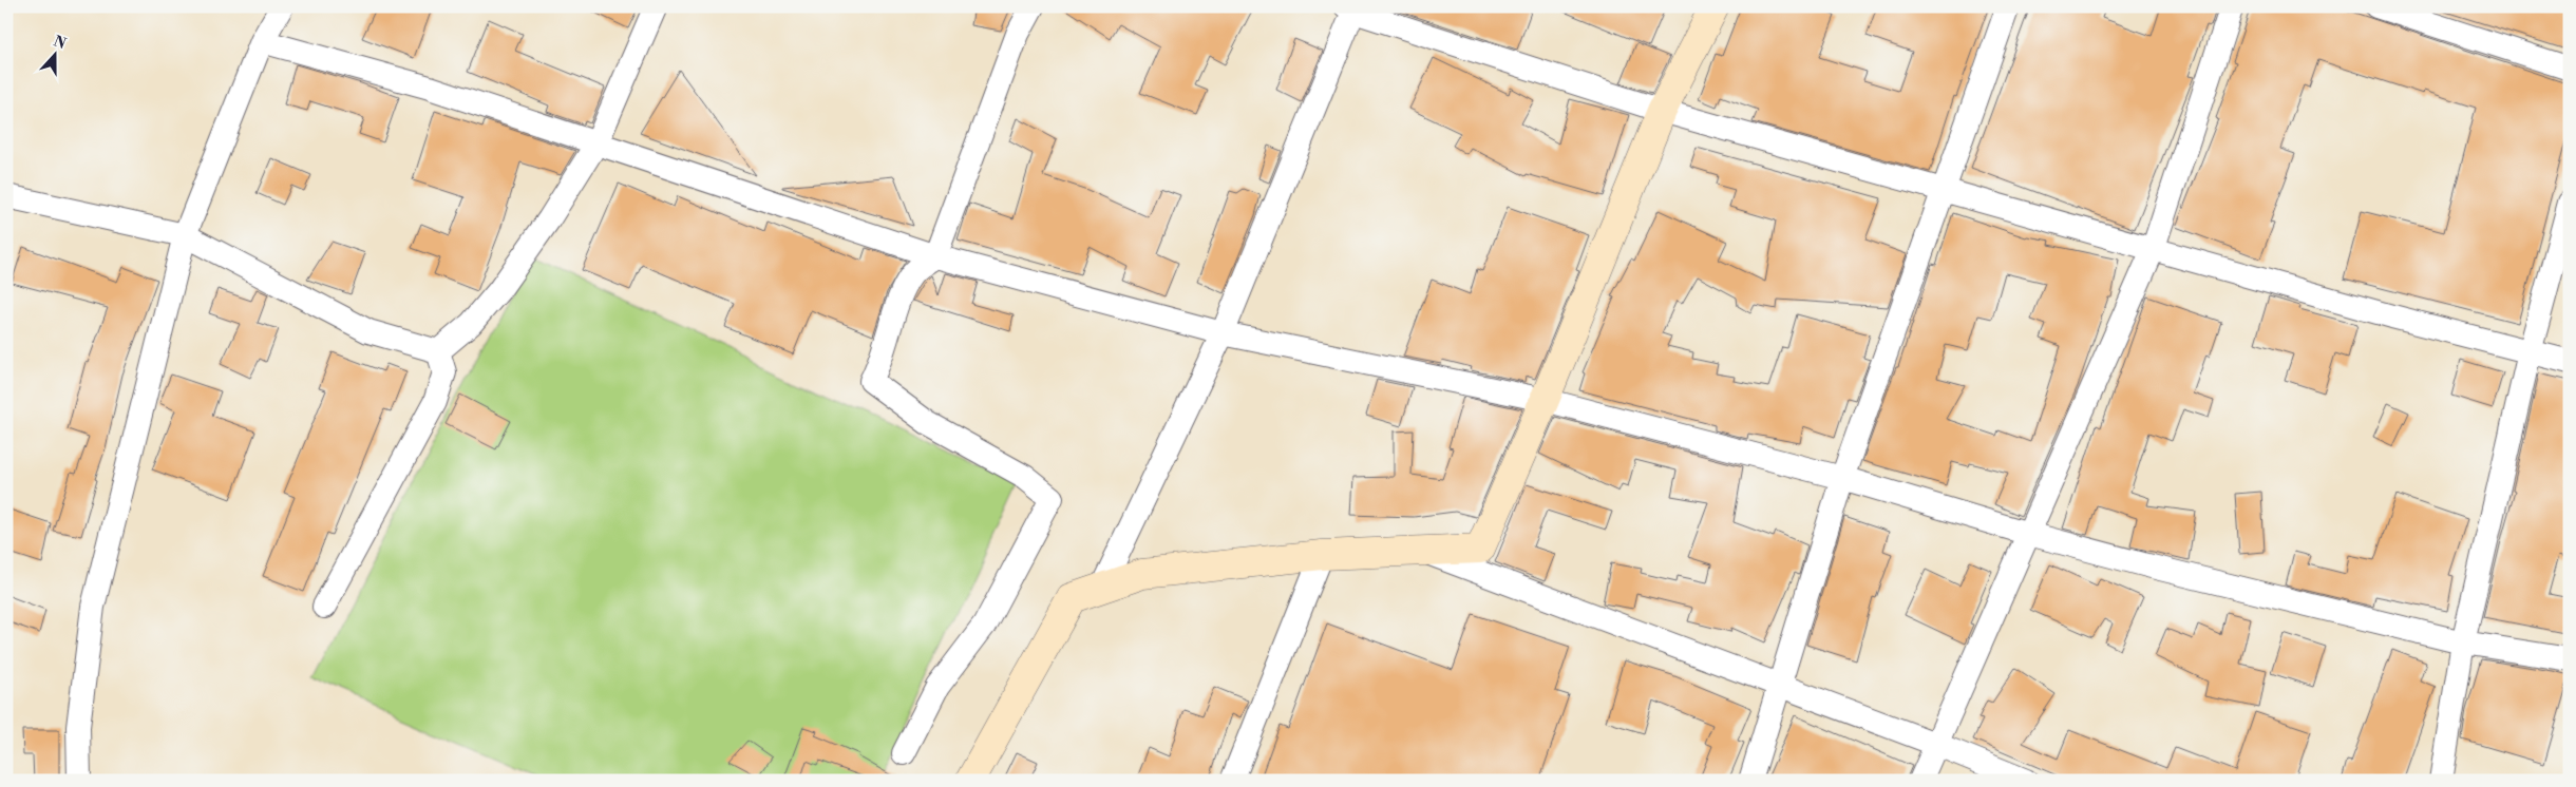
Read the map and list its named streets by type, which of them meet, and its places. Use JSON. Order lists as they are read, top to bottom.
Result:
{
  "north": "top"
}
